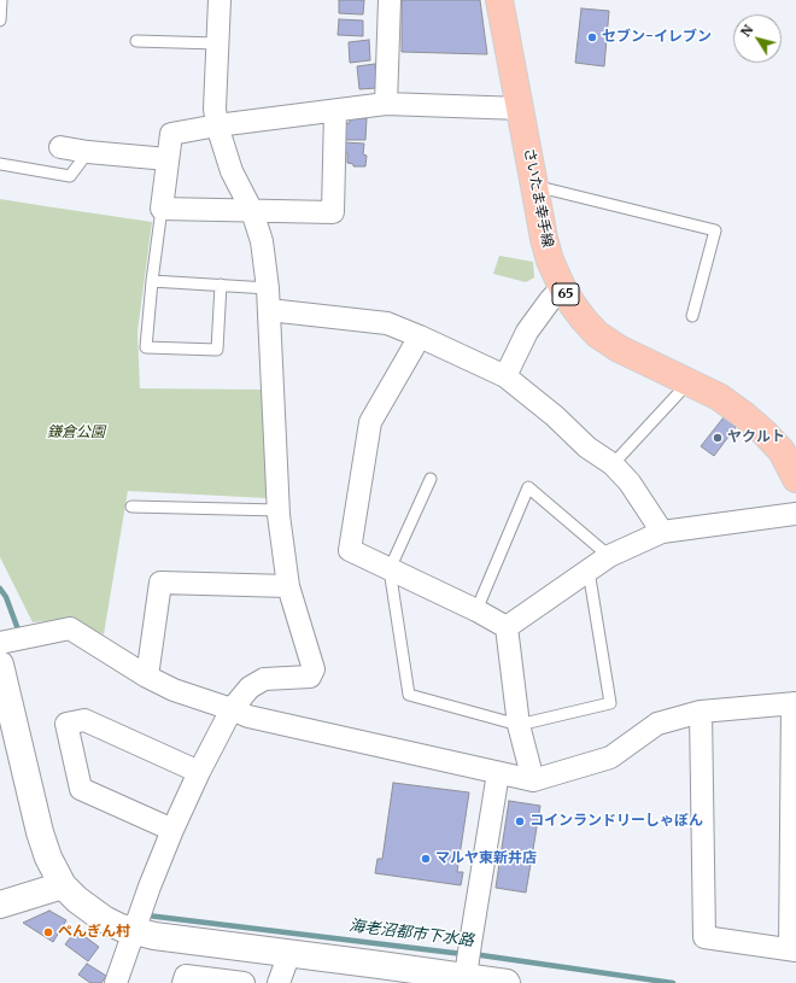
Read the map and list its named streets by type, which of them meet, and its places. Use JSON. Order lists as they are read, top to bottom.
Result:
{
  "streets": {
    "main road": ["さいたま幸手線", "65"]
  },
  "water": ["海老沼都市下水路"],
  "parks": ["鎌倉公園"],
  "places": [
    "セブン-イレブン",
    "ヤクルト",
    "コインランドリーしゃぼん",
    "マルヤ東新井店",
    "ぺんぎん村"
  ],
  "north": "top left"
}
